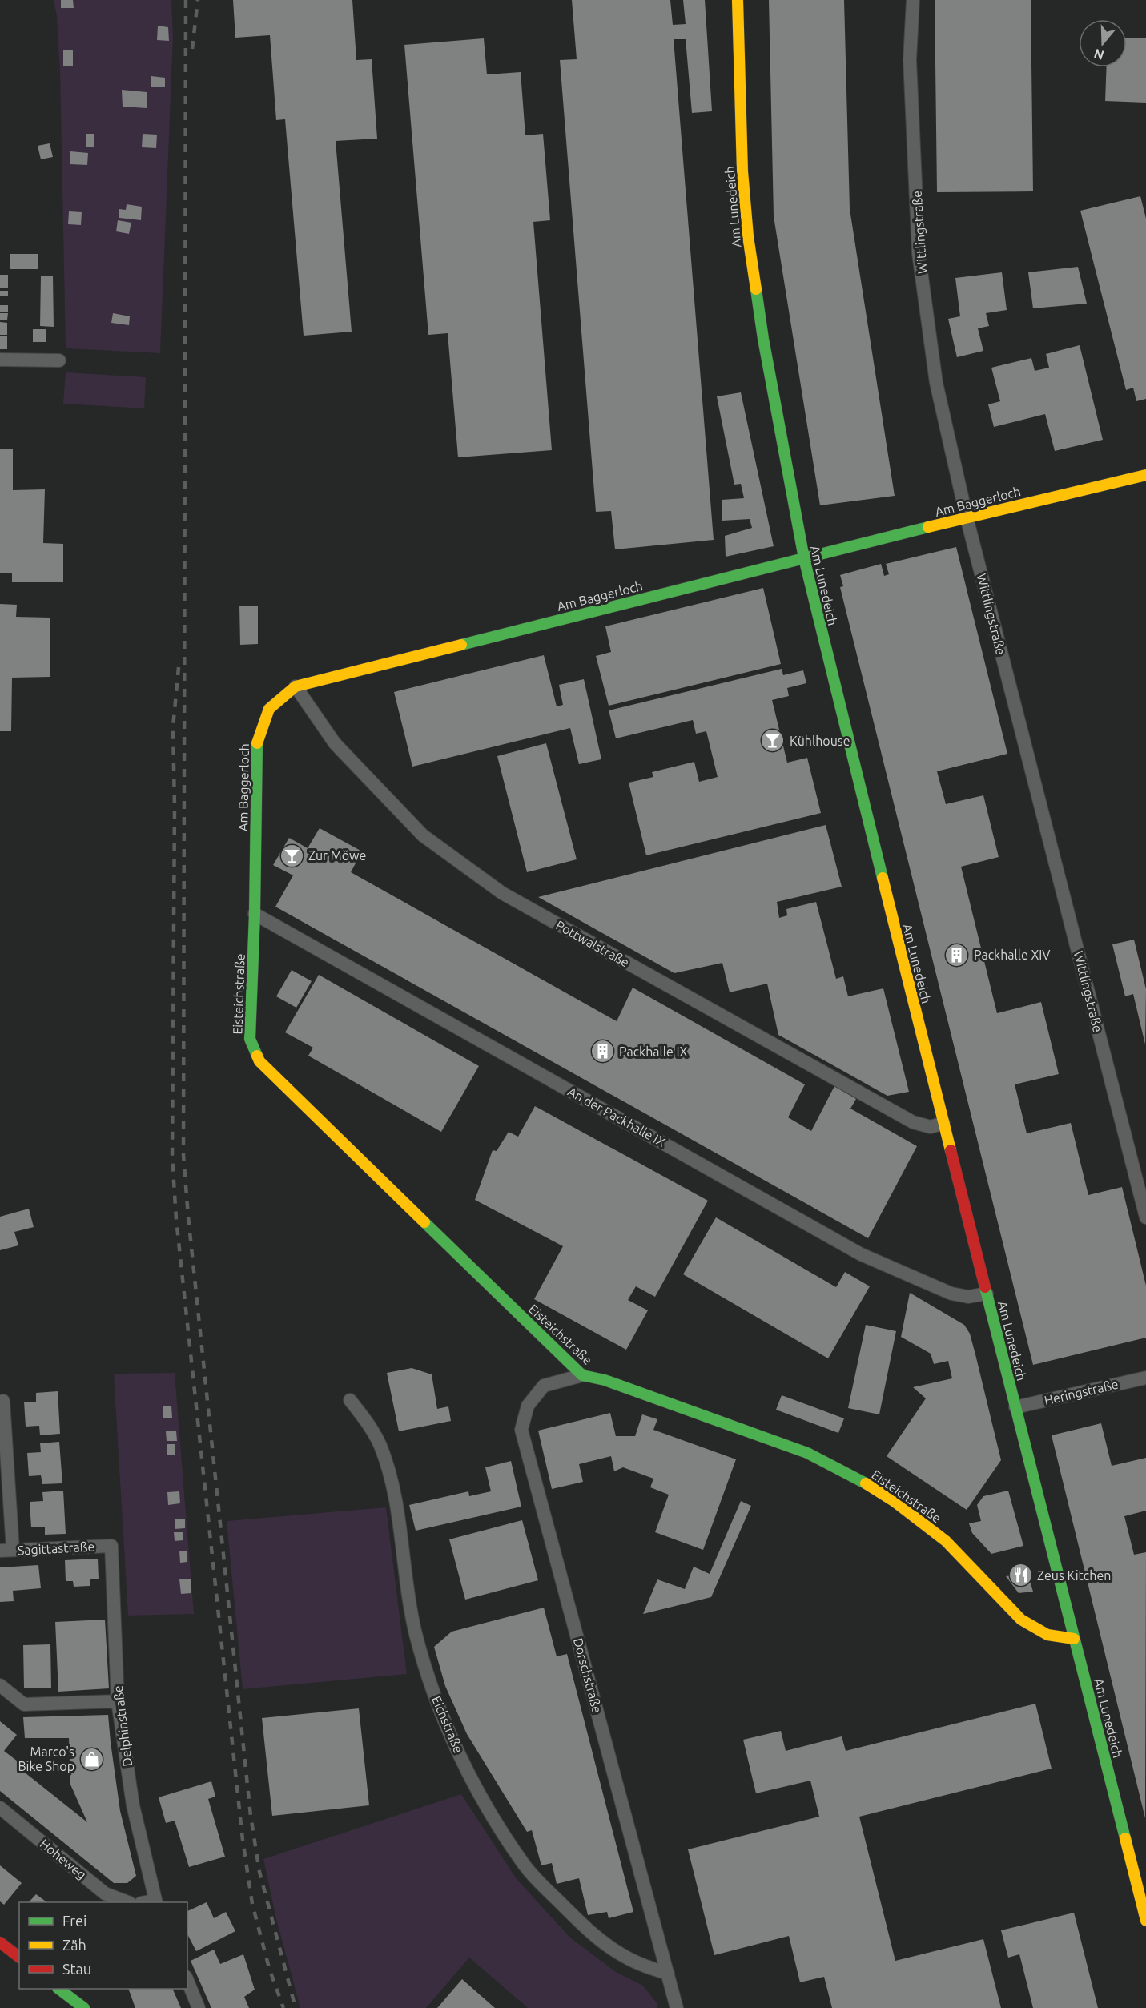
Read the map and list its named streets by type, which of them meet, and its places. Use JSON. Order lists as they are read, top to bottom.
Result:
{
  "streets": {
    "street": [
      "Am Lunedeich",
      "Wittlingstraße",
      "Am Baggerloch",
      "Pottwalstraße",
      "Eisteichstraße",
      "An der Packhalle IX",
      "Heringstraße",
      "Sagittastraße",
      "Dorschstraße",
      "Eichstraße",
      "Delphinstraße",
      "Hoheweg"
    ]
  },
  "crossings": [
    ["Am Lunedeich", "Am Baggerloch"],
    ["Am Lunedeich", "Pottwalstraße"],
    ["Am Lunedeich", "Eisteichstraße"],
    ["Am Lunedeich", "An der Packhalle IX"],
    ["Am Lunedeich", "Heringstraße"],
    ["Wittlingstraße", "Am Baggerloch"],
    ["Am Baggerloch", "Pottwalstraße"],
    ["Am Baggerloch", "Eisteichstraße"],
    ["Am Baggerloch", "An der Packhalle IX"],
    ["Eisteichstraße", "An der Packhalle IX"],
    ["Eisteichstraße", "Dorschstraße"],
    ["Sagittastraße", "Delphinstraße"],
    ["Dorschstraße", "Eichstraße"]
  ],
  "places": {
    "bar": ["Kühlhouse", "Zur Möwe"],
    "building": ["Packhalle XIV", "Packhalle IX"],
    "restaurant": ["Zeus Kitchen"],
    "shop": ["Marco's Bike Shop"]
  },
  "legend": ["Frei", "Zäh", "Stau"],
  "north": "bottom"
}
